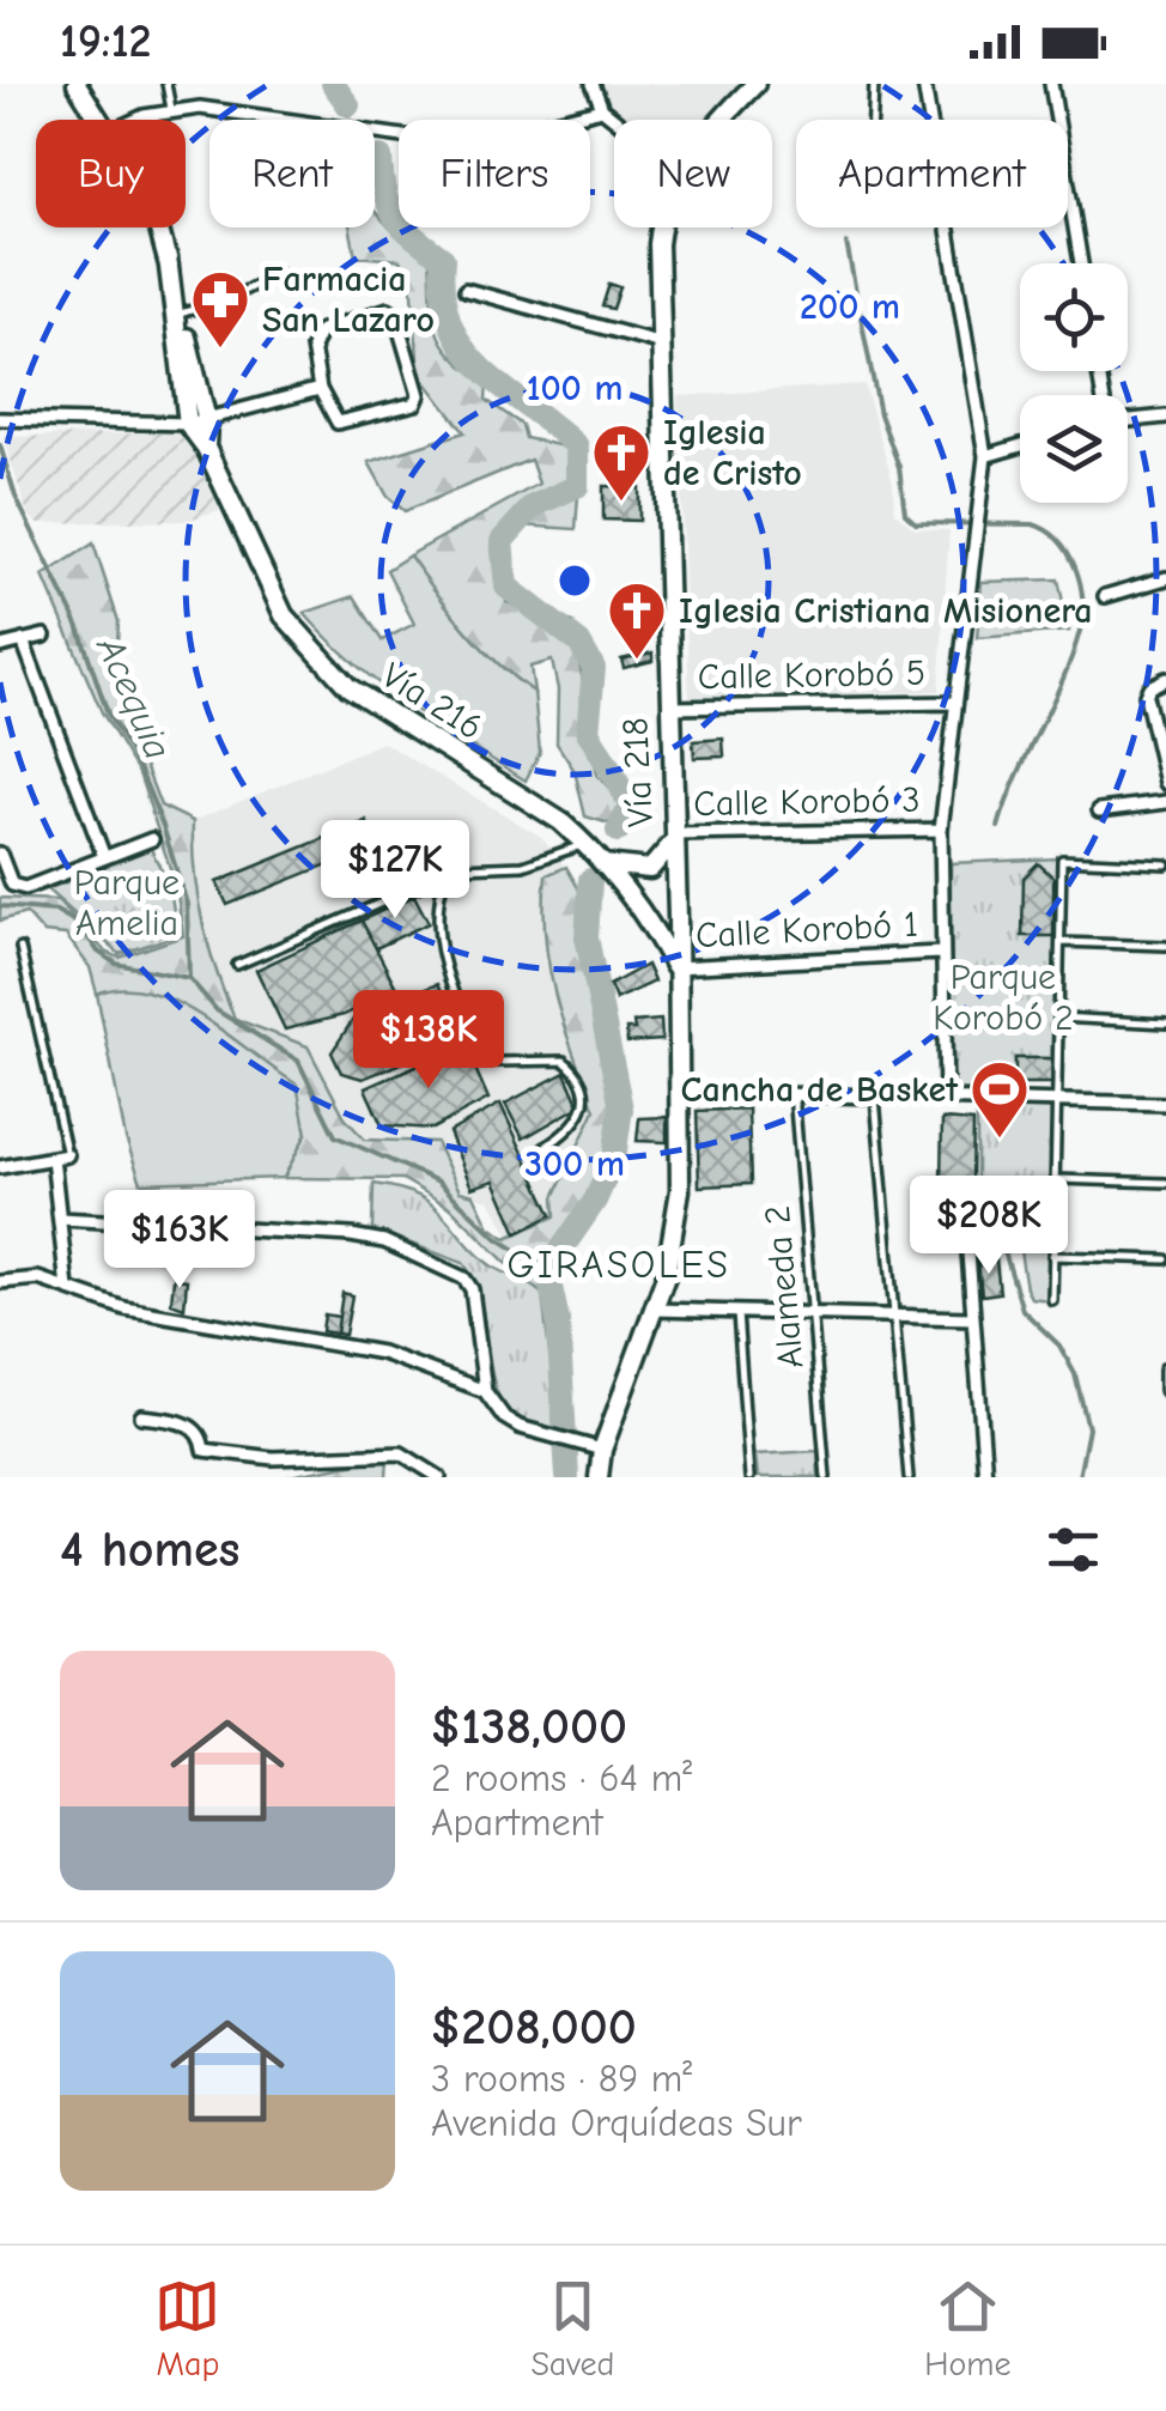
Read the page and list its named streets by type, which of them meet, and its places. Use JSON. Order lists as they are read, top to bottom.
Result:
{
  "streets": {
    "main road": ["Vía 216", "Vía 218"],
    "street": ["Calle Korobó 5", "Calle Korobó 3", "Calle Korobó 1"],
    "lane": ["Alameda 2"]
  },
  "crossings": [
    ["Calle Korobó 5", "Vía 218"],
    ["Vía 216", "Vía 218"],
    ["Vía 216", "Calle Korobó 1"],
    ["Vía 218", "Calle Korobó 3"],
    ["Vía 218", "Calle Korobó 1"]
  ],
  "districts": ["GIRASOLES"],
  "water": ["Acequia"],
  "parks": ["Parque Amelia", "Parque Korobó 2"],
  "places": {
    "pharmacy": ["Farmacia San Lazaro"],
    "church": ["Iglesia de Cristo", "Iglesia Cristiana Misionera"],
    "sports": ["Cancha de Basket"]
  },
  "page": {
    "status": "19:12",
    "chip": [
      "Buy",
      "Rent",
      "Filters",
      "New",
      "Apartment"
    ],
    "price": [
      "$127K",
      "$138K",
      "$208K",
      "$163K"
    ],
    "heading": "4 homes",
    "list": [
      {
        "name": "$138,000",
        "note": "2 rooms · 64 m² · Apartment"
      },
      {
        "name": "$208,000",
        "note": "3 rooms · 89 m² · Avenida Orquídeas Sur"
      }
    ],
    "tabs": ["Map", "Saved", "Home"]
  },
  "rings": ["200 m", "100 m", "300 m"]
}
